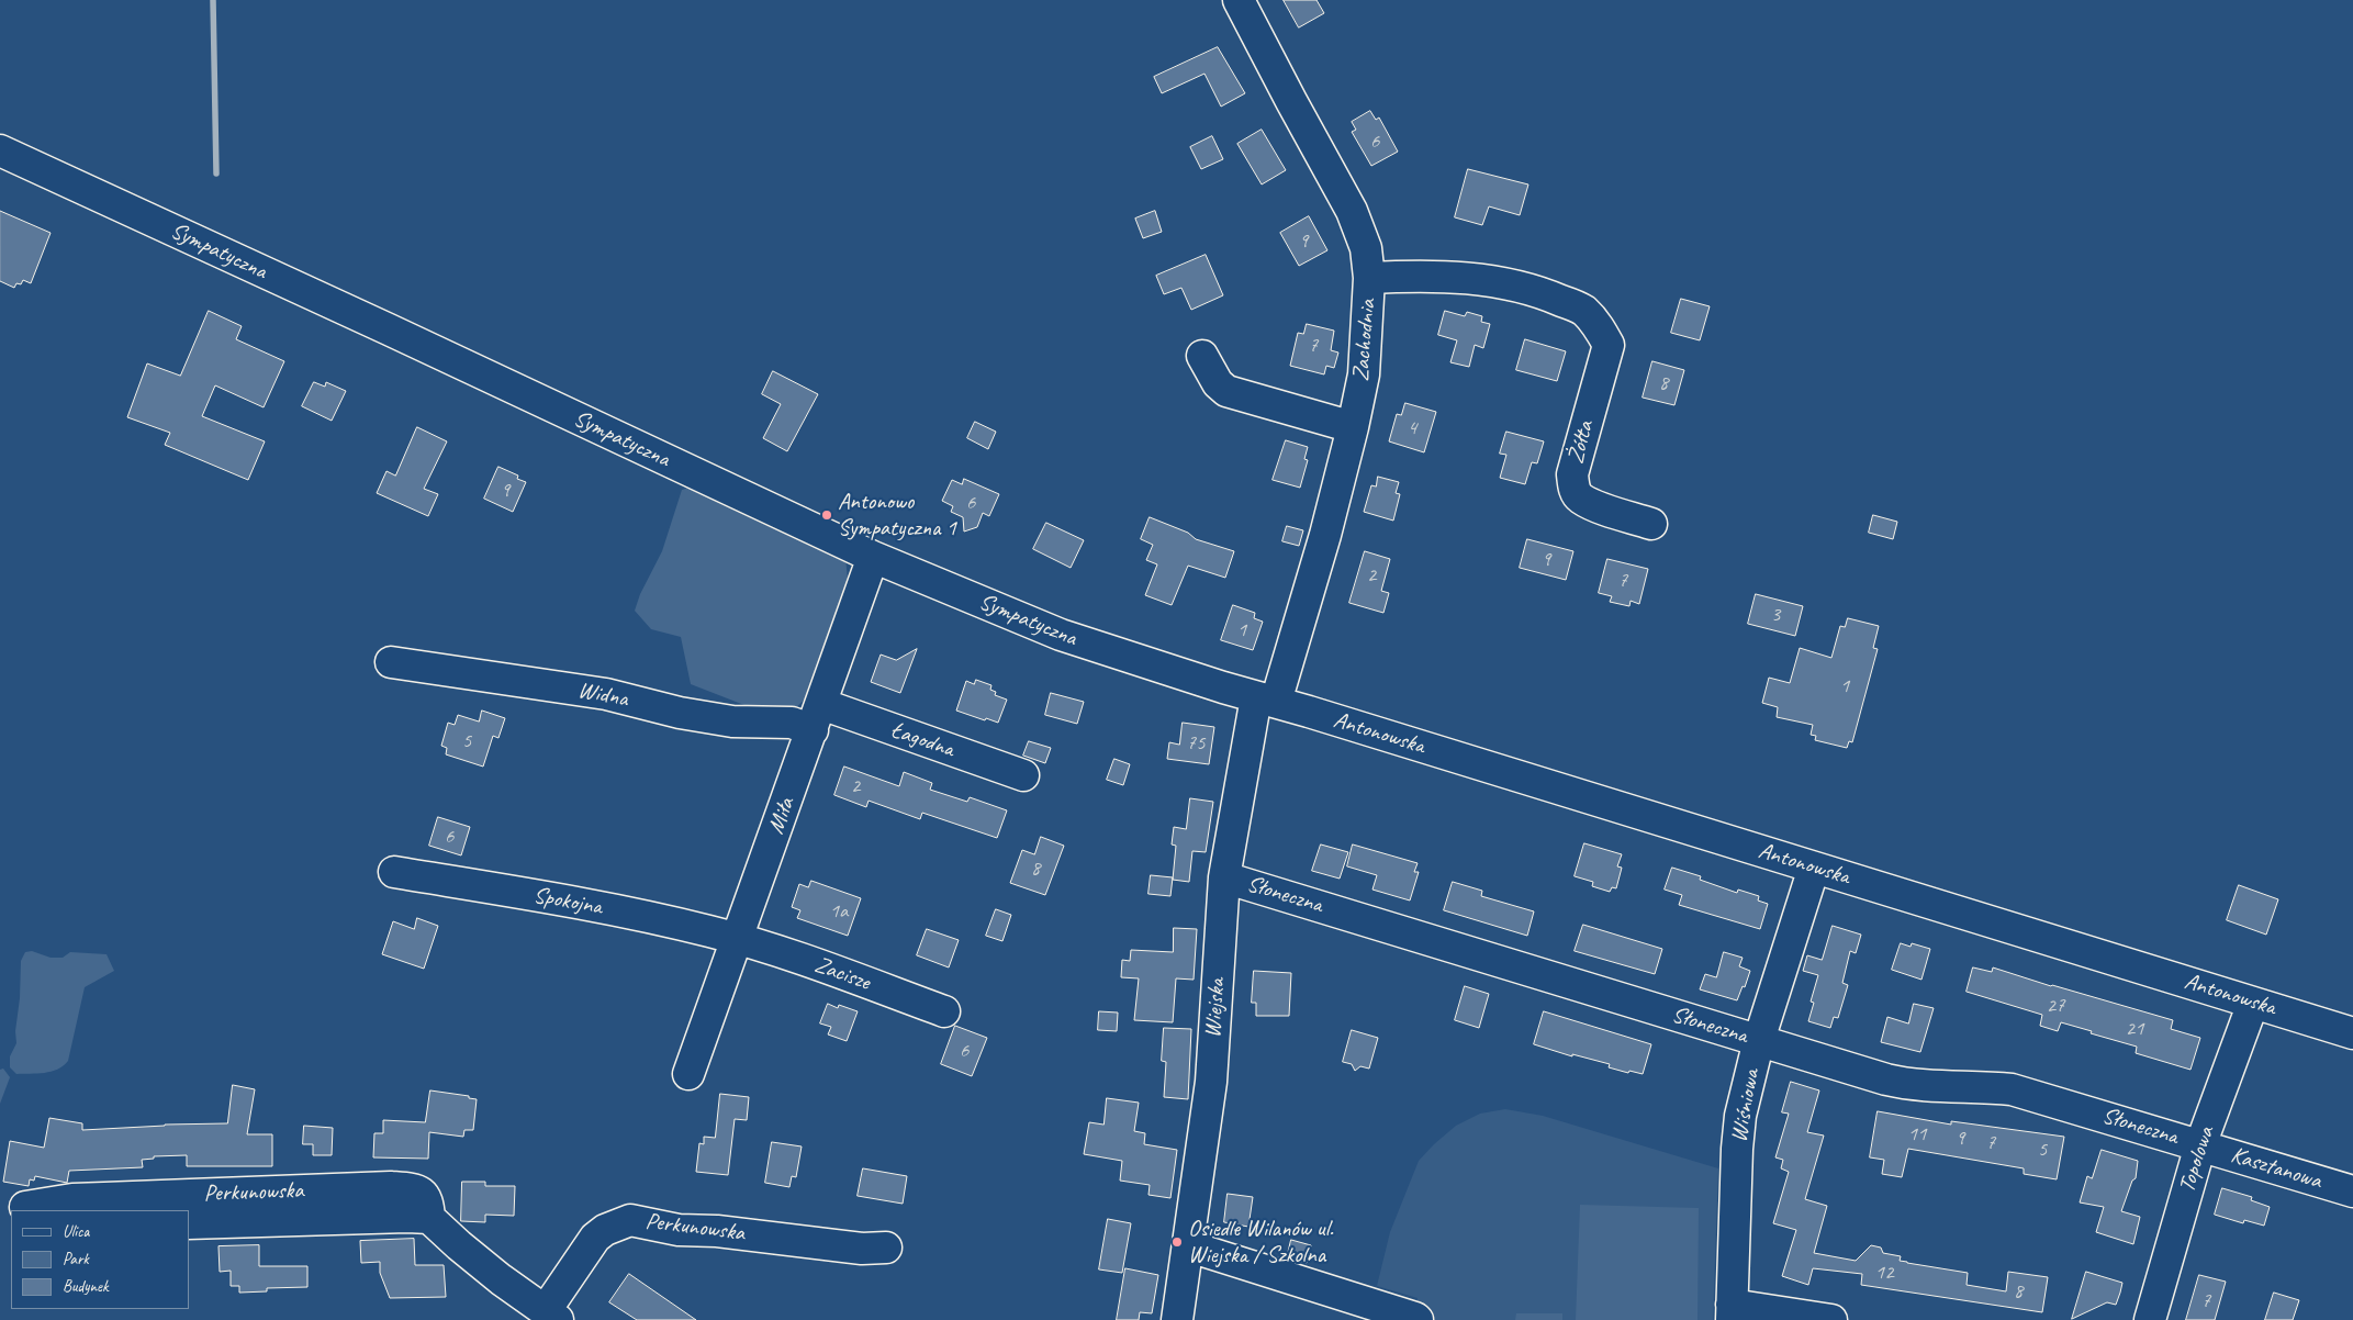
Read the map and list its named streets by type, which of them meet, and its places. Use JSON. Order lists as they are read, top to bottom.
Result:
{
  "streets": {
    "street": [
      "Sympatyczna",
      "Zachodnia",
      "Żółta",
      "Widna",
      "Antonowska",
      "Łagodna",
      "Miła",
      "Słoneczna",
      "Spokojna",
      "Zacisze",
      "Wiejska",
      "Wiśniowa",
      "Topolowa",
      "Kasztanowa",
      "Perkunowska"
    ]
  },
  "crossings": [
    ["Sympatyczna", "Zachodnia"],
    ["Sympatyczna", "Antonowska"],
    ["Sympatyczna", "Miła"],
    ["Sympatyczna", "Wiejska"],
    ["Zachodnia", "Żółta"],
    ["Zachodnia", "Antonowska"],
    ["Zachodnia", "Wiejska"],
    ["Widna", "Łagodna"],
    ["Widna", "Miła"],
    ["Antonowska", "Wiejska"],
    ["Antonowska", "Wiśniowa"],
    ["Antonowska", "Topolowa"],
    ["Łagodna", "Miła"],
    ["Miła", "Spokojna"],
    ["Miła", "Zacisze"],
    ["Słoneczna", "Wiejska"],
    ["Słoneczna", "Wiśniowa"],
    ["Słoneczna", "Topolowa"],
    ["Słoneczna", "Kasztanowa"],
    ["Spokojna", "Zacisze"],
    ["Topolowa", "Kasztanowa"]
  ],
  "places": ["Antonowo Sympatyczna 1", "Osiedle Wilanów ul. Wiejska / Szkolna"],
  "house_numbers": [
    "6",
    "9",
    "7",
    "8",
    "4",
    "9",
    "6",
    "9",
    "2",
    "7",
    "3",
    "1",
    "1",
    "5",
    "75",
    "2",
    "6",
    "8",
    "1a",
    "27",
    "21",
    "6",
    "11",
    "9",
    "7",
    "5",
    "12",
    "8",
    "7"
  ],
  "legend": ["Ulica", "Park", "Budynek"]
}
